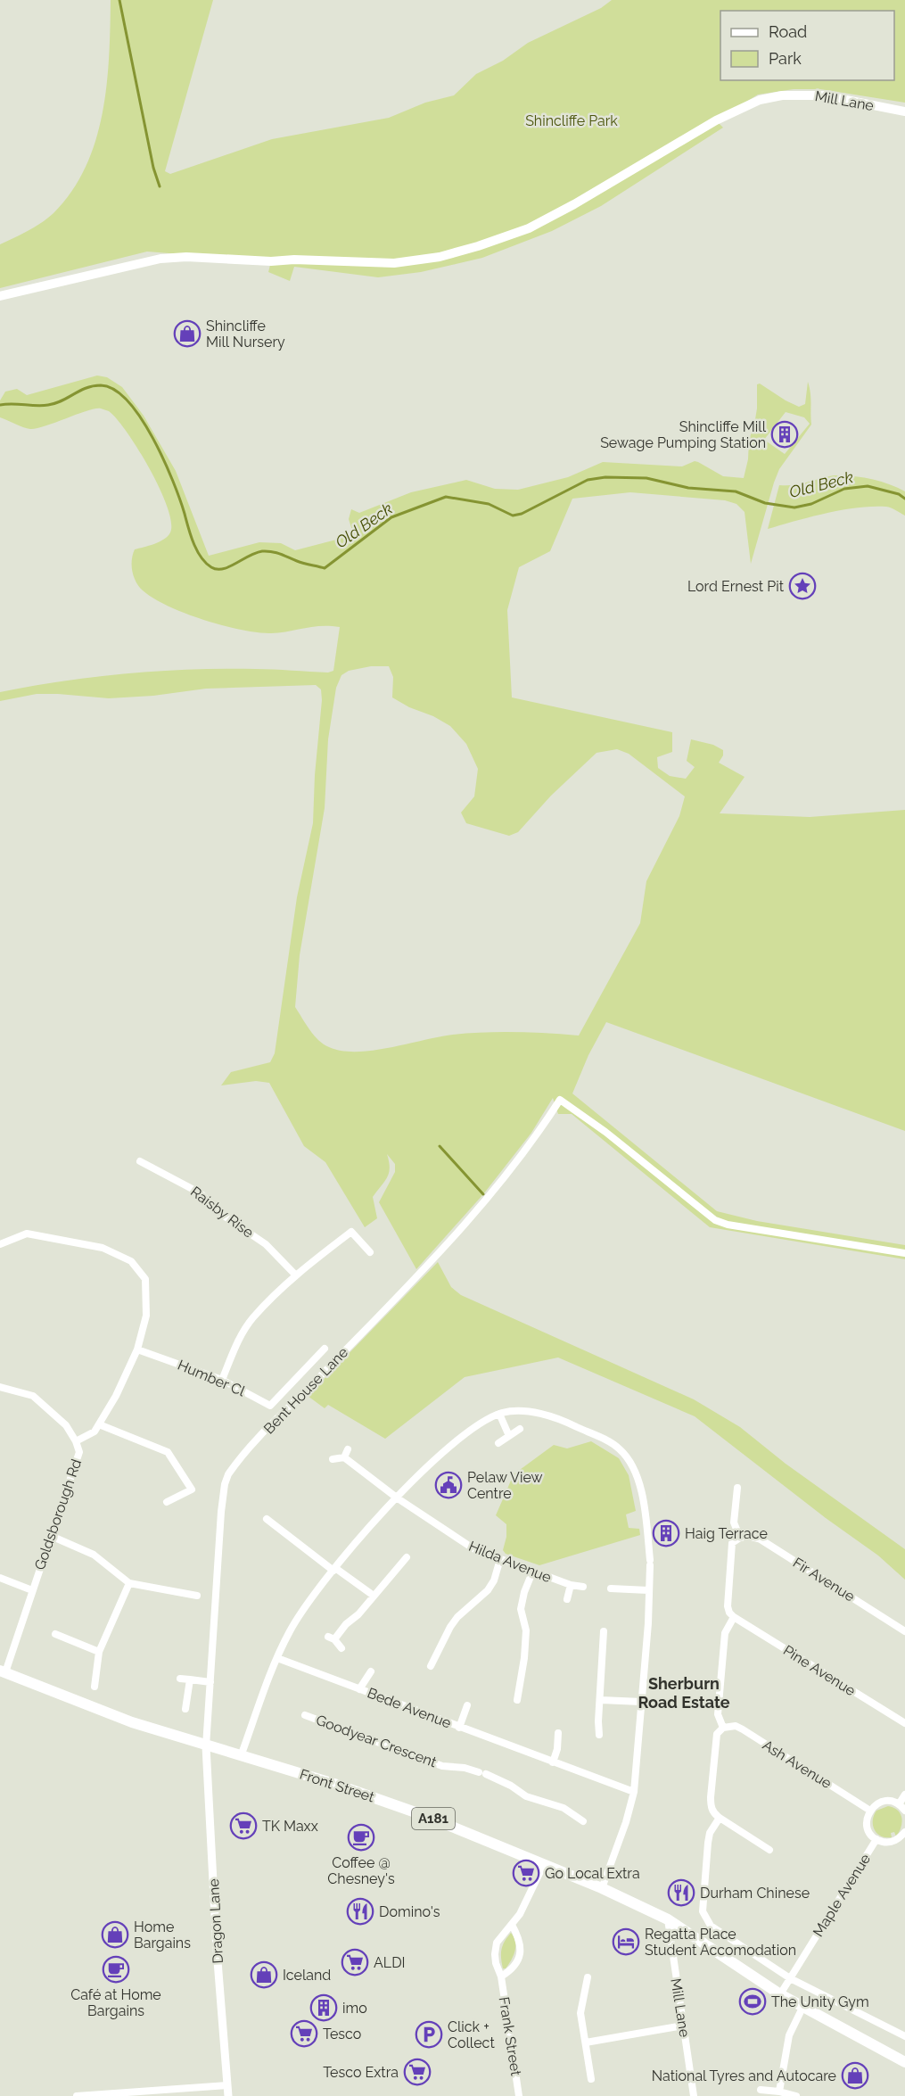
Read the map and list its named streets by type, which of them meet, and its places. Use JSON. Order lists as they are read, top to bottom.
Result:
{
  "streets": {
    "main road": ["Mill Lane", "Front Street", "A181"],
    "street": [
      "Raisby Rise",
      "Humber Cl",
      "Bent House Lane",
      "Goldsborough Rd",
      "Hilda Avenue",
      "Fir Avenue",
      "Pine Avenue",
      "Bede Avenue",
      "Goodyear Crescent",
      "Ash Avenue",
      "Maple Avenue",
      "Dragon Lane",
      "Frank Street"
    ]
  },
  "crossings": [
    ["Mill Lane", "Front Street"],
    ["Mill Lane", "A181"],
    ["Humber Cl", "Goldsborough Rd"],
    ["Bent House Lane", "Front Street"],
    ["Bent House Lane", "Dragon Lane"],
    ["Goldsborough Rd", "Front Street"],
    ["Front Street", "A181"],
    ["Front Street", "Dragon Lane"],
    ["Front Street", "Frank Street"],
    ["A181", "Maple Avenue"]
  ],
  "districts": ["Sherburn Road Estate"],
  "water": ["Old Beck"],
  "parks": ["Shincliffe Park"],
  "places": {
    "shop": [
      "Shincliffe Mill Nursery",
      "Home Bargains",
      "Iceland",
      "National Tyres and Autocare"
    ],
    "building": ["Shincliffe Mill Sewage Pumping Station", "Haig Terrace", "imo"],
    "place": ["Lord Ernest Pit"],
    "public building": ["Pelaw View Centre"],
    "supermarket": [
      "TK Maxx",
      "Go Local Extra",
      "ALDI",
      "Tesco",
      "Tesco Extra"
    ],
    "cafe": ["Coffee @ Chesney's", "Café at Home Bargains"],
    "restaurant": ["Durham Chinese", "Domino's"],
    "hotel": ["Regatta Place Student Accomodation"],
    "sports": ["The Unity Gym"],
    "parking": ["Click + Collect"]
  },
  "legend": ["Road", "Park"]
}
